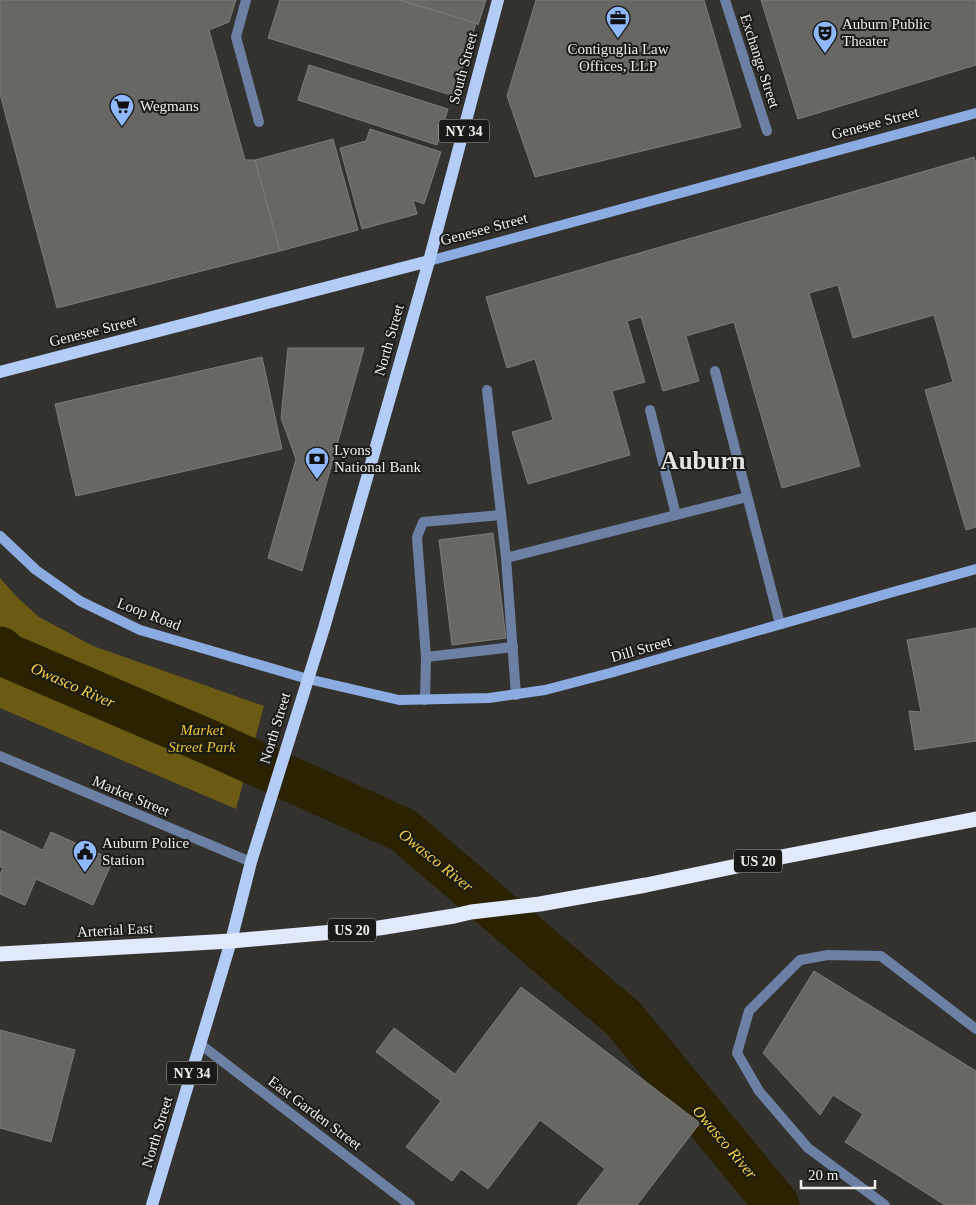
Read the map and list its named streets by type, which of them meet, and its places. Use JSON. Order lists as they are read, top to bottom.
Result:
{
  "streets": {
    "highway": ["US 20", "Arterial East"],
    "main road": [
      "South Street",
      "Genesee Street",
      "NY 34",
      "North Street"
    ],
    "street": [
      "Exchange Street",
      "Loop Road",
      "Dill Street",
      "Market Street",
      "East Garden Street"
    ]
  },
  "crossings": [
    ["South Street", "Genesee Street"],
    ["South Street", "North Street"],
    ["Genesee Street", "North Street"],
    ["North Street", "Loop Road"],
    ["North Street", "Dill Street"],
    ["North Street", "Market Street"],
    ["North Street", "US 20"],
    ["North Street", "Arterial East"],
    ["North Street", "East Garden Street"],
    ["Loop Road", "Dill Street"],
    ["US 20", "Arterial East"]
  ],
  "districts": ["Auburn"],
  "water": ["Owasco River"],
  "parks": ["Market Street Park"],
  "places": {
    "office": ["Contiguglia Law Offices, LLP"],
    "theatre": ["Auburn Public Theater"],
    "supermarket": ["Wegmans"],
    "bank": ["Lyons National Bank"],
    "public building": ["Auburn Police Station"]
  },
  "scale_bar": "20 m"
}
